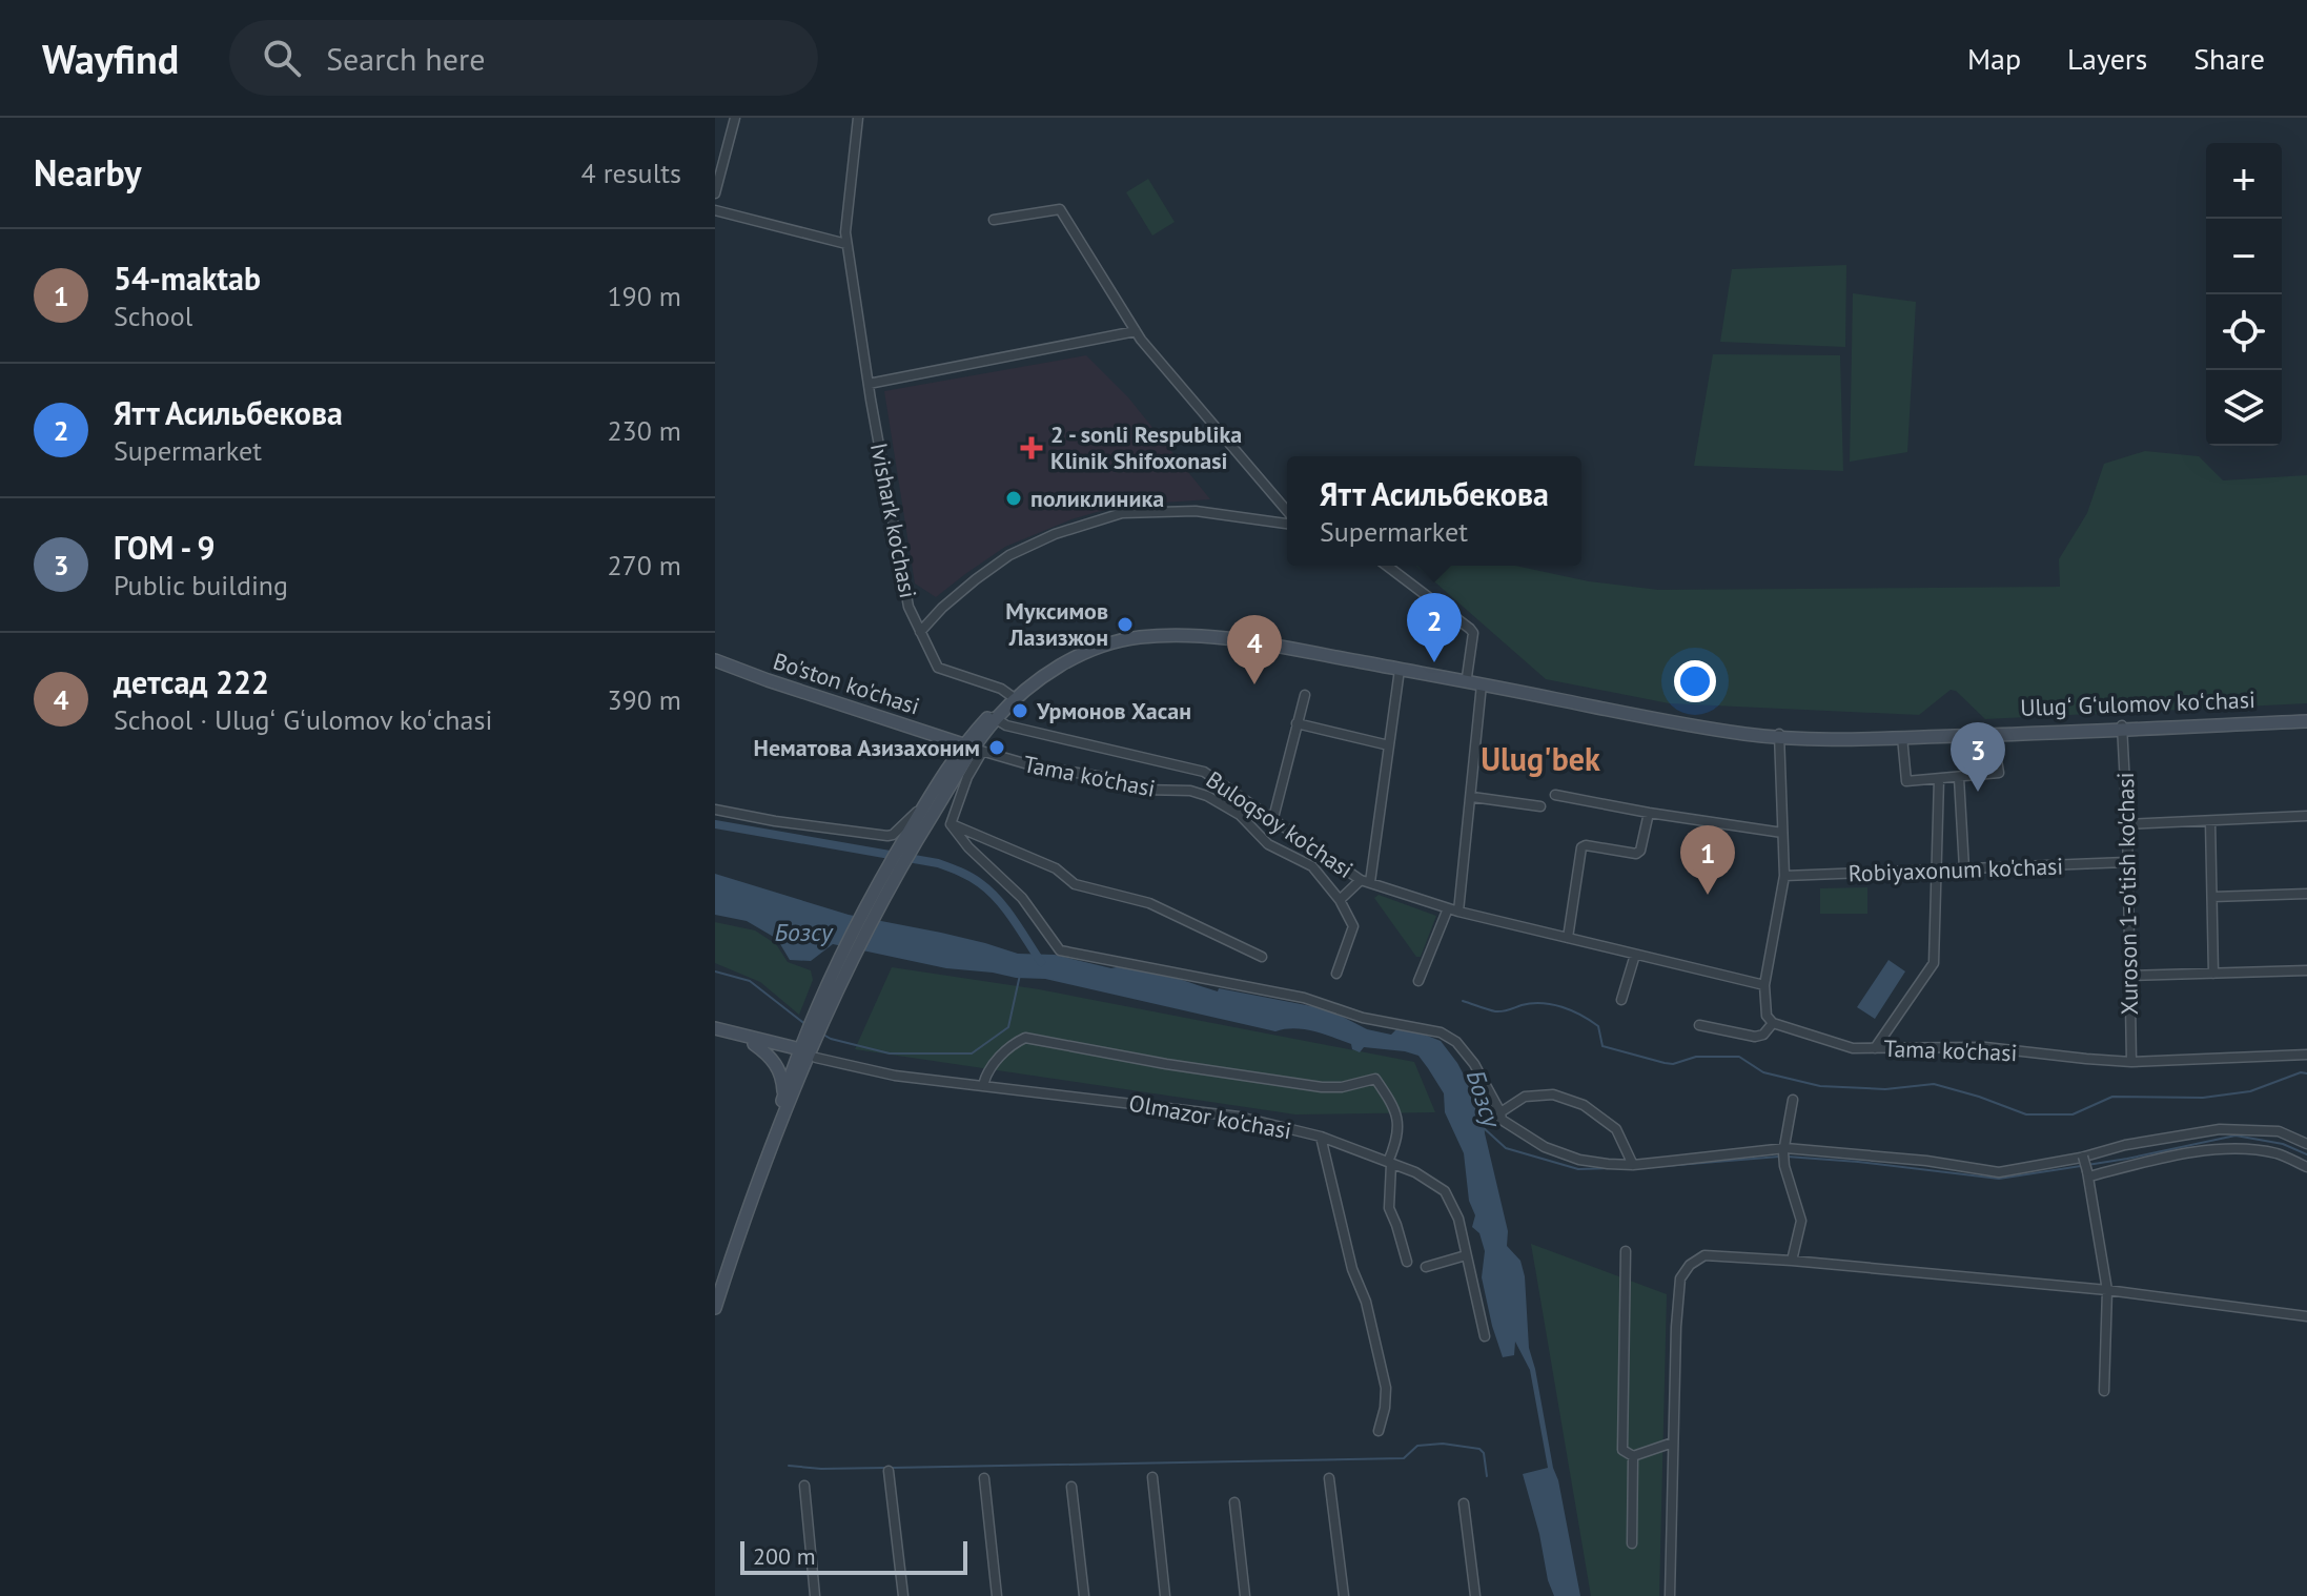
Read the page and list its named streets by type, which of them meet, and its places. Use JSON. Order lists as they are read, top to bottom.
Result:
{
  "streets": {
    "main road": ["Bo'ston ko'chasi", "Ulugʻ Gʻulomov koʻchasi"],
    "street": [
      "Ivishark ko'chasi",
      "Tama ko'chasi",
      "Buloqsoy ko'chasi",
      "Robiyaxonum ko'chasi",
      "Хuroson 1-o'tish ko'chasi",
      "Olmazor ko'chasi"
    ]
  },
  "crossings": [
    ["Ivishark ko'chasi", "Ulugʻ Gʻulomov koʻchasi"],
    ["Bo'ston ko'chasi", "Ulugʻ Gʻulomov koʻchasi"],
    ["Bo'ston ko'chasi", "Tama ko'chasi"],
    ["Ulugʻ Gʻulomov koʻchasi", "Tama ko'chasi"],
    ["Ulugʻ Gʻulomov koʻchasi", "Buloqsoy ko'chasi"],
    ["Ulugʻ Gʻulomov koʻchasi", "Хuroson 1-o'tish ko'chasi"],
    ["Tama ko'chasi", "Хuroson 1-o'tish ko'chasi"],
    ["Robiyaxonum ko'chasi", "Хuroson 1-o'tish ko'chasi"]
  ],
  "districts": ["Ulug'bek"],
  "water": ["Бозсу"],
  "places": {
    "health": ["2 - sonli Respublika Klinik Shifoxonasi"],
    "other": [
      "поликлиника",
      "Муксимов Лазизжон",
      "Урмонов Хасан",
      "Нематова Азизахоним"
    ]
  },
  "scale_bar": "200 m",
  "page": {
    "header": "Wayfind",
    "search": "Search here",
    "nav": ["Map", "Layers", "Share"],
    "heading": ["Nearby", "4 results"],
    "map_buttons": ["+", "−"],
    "list": [
      {
        "mark": "1",
        "name": "54-maktab",
        "note": "School",
        "value": "190 m"
      },
      {
        "mark": "2",
        "name": "Ятт Асильбекова",
        "note": "Supermarket",
        "value": "230 m"
      },
      {
        "mark": "3",
        "name": "ГОМ - 9",
        "note": "Public building",
        "value": "270 m"
      },
      {
        "mark": "4",
        "name": "детсад 222",
        "note": "School · Ulugʻ Gʻulomov koʻchasi",
        "value": "390 m"
      }
    ],
    "popup": ["Ятт Асильбекова", "Supermarket"],
    "pins": [
      "2",
      "4",
      "3",
      "1"
    ],
    "scale": "200 m"
  }
}
